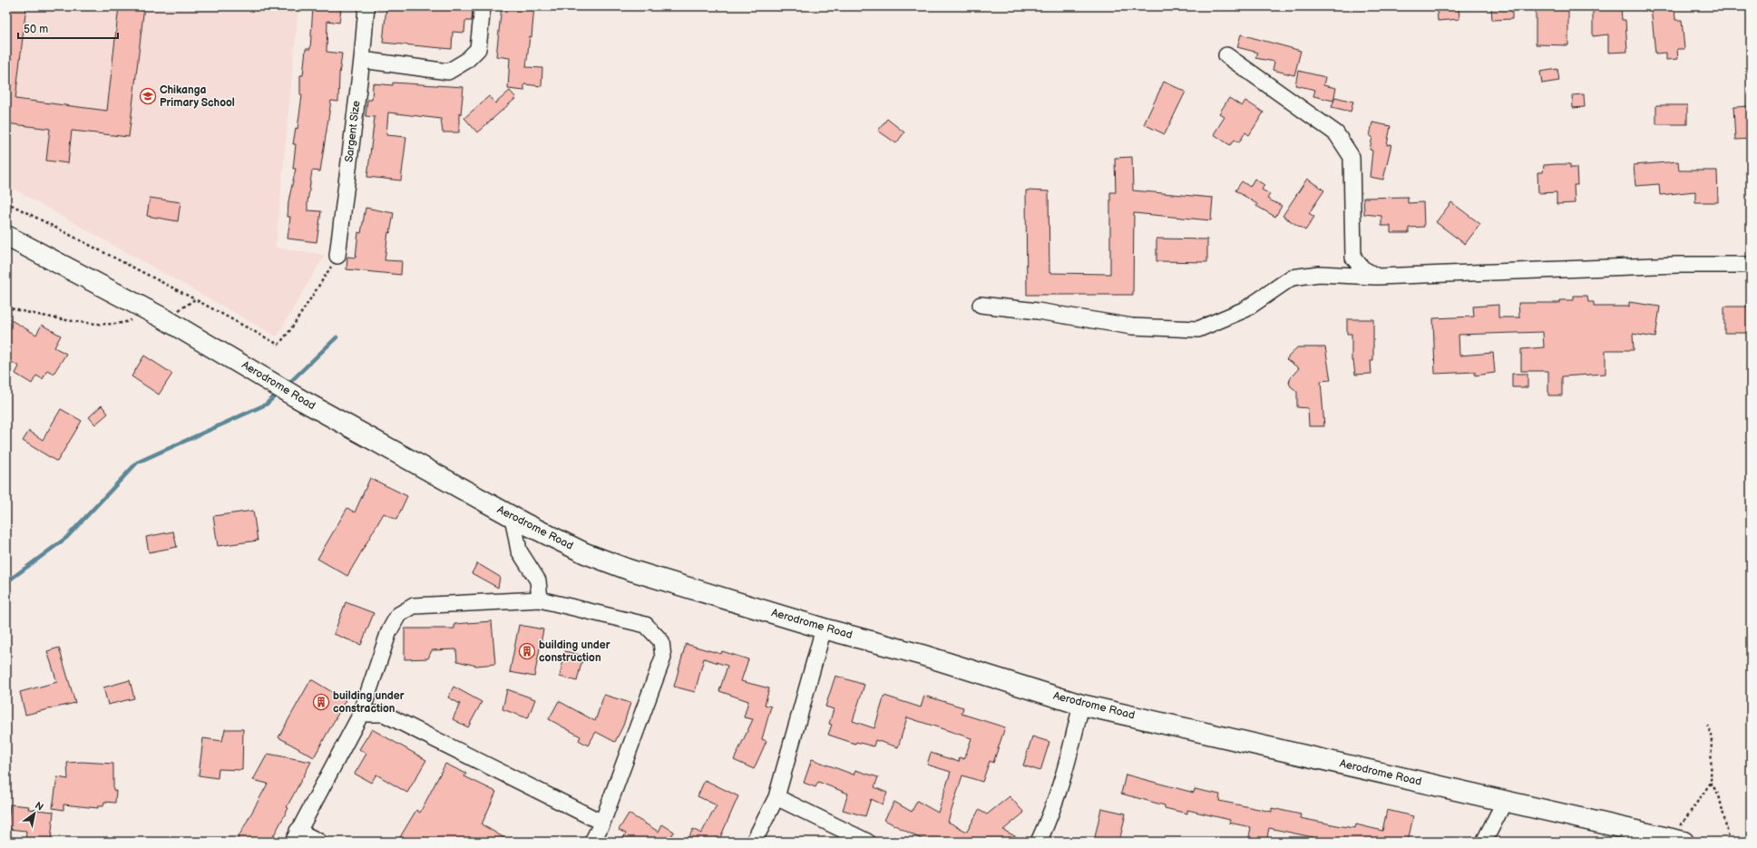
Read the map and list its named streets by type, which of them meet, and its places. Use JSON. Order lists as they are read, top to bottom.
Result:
{
  "streets": {
    "street": ["Sargent Size", "Aerodrome Road"]
  },
  "places": {
    "school or university": ["Chikanga Primary School"],
    "building": ["building under construction", "building under constraction"]
  },
  "scale_bar": "50 m",
  "north": "top right"
}
